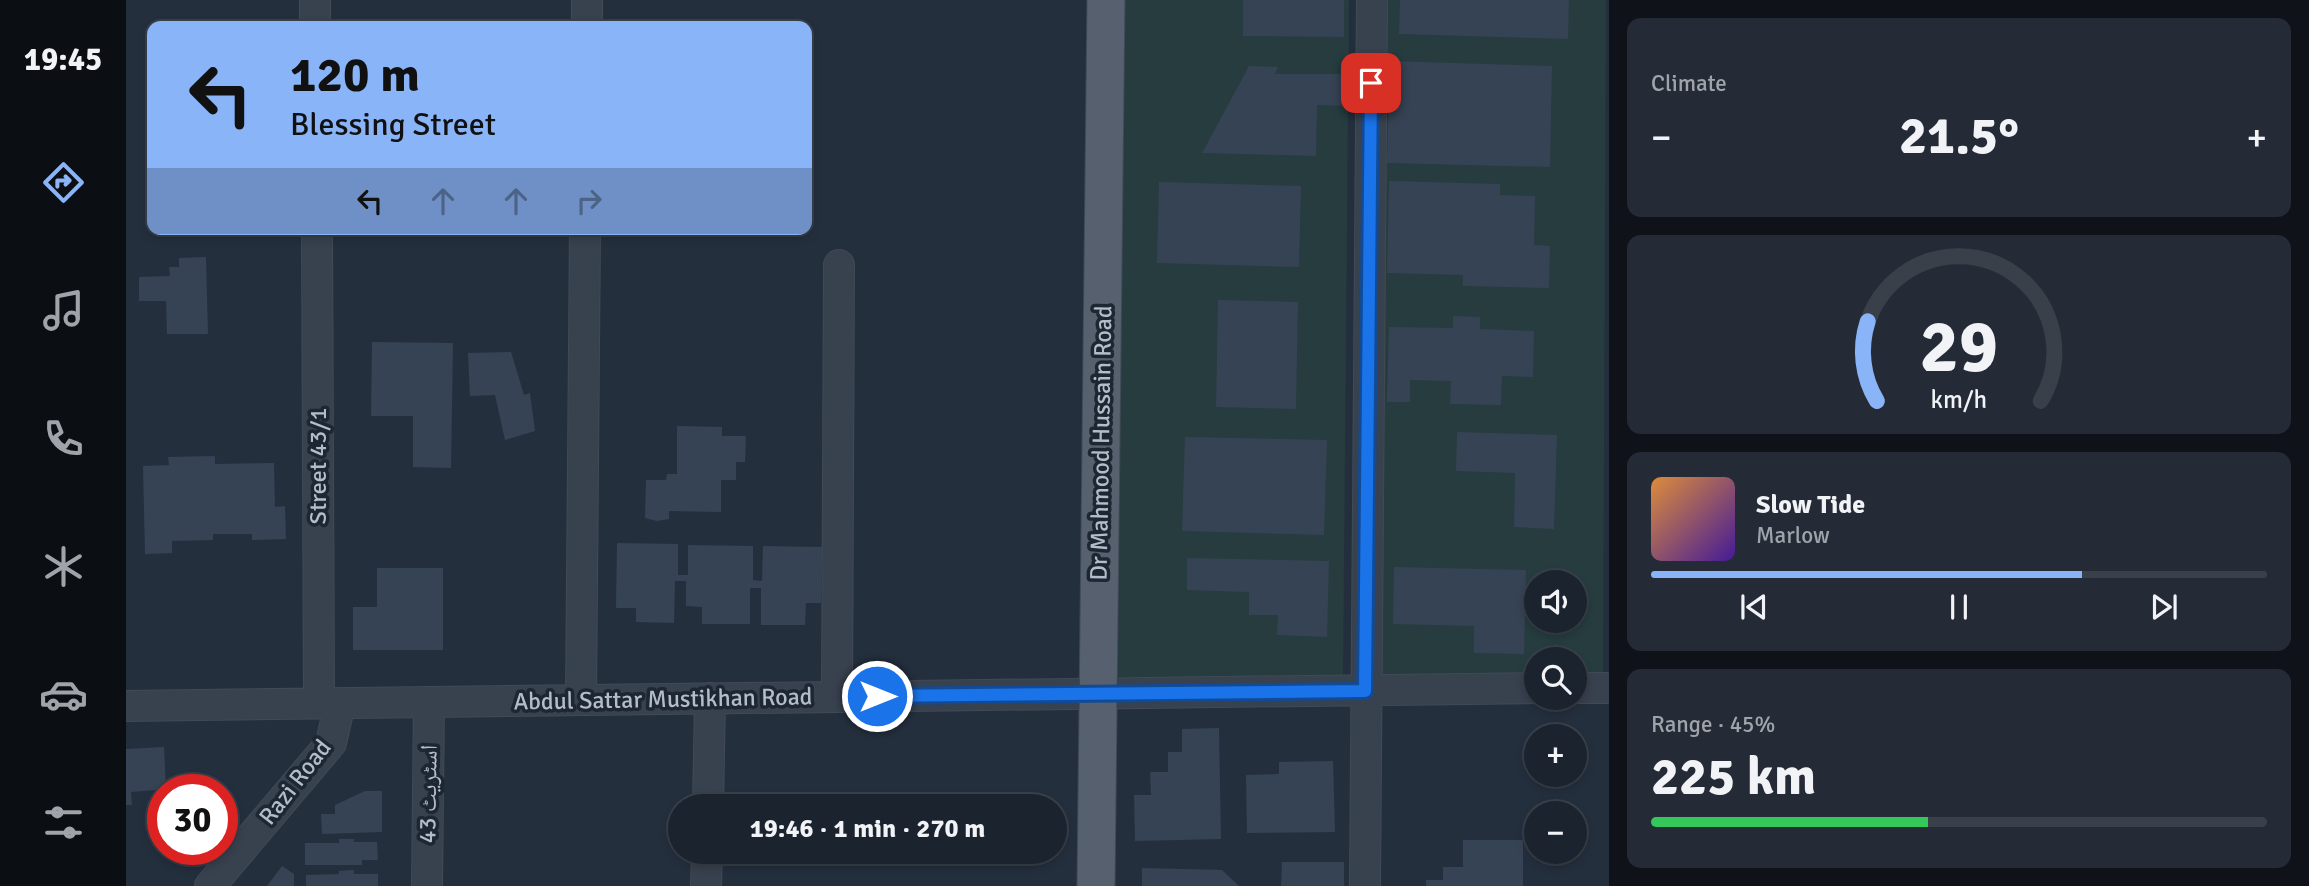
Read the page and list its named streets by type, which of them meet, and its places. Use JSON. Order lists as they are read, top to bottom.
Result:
{
  "streets": {
    "main road": ["Dr Mahmood Hussain Road"],
    "street": [
      "Street 43/1",
      "Abdul Sattar Mustikhan Road",
      "Razi Road",
      "اسٹریٹ 43"
    ]
  },
  "crossings": [
    ["Dr Mahmood Hussain Road", "Abdul Sattar Mustikhan Road"],
    ["Street 43/1", "Abdul Sattar Mustikhan Road"],
    ["Street 43/1", "Razi Road"],
    ["Abdul Sattar Mustikhan Road", "Razi Road"],
    ["Abdul Sattar Mustikhan Road", "اسٹریٹ 43"]
  ],
  "page": {
    "tabs": "19:45",
    "tile": [
      "Climate",
      ["Range · 45%", "225 km"]
    ],
    "turn": ["120 m", "Blessing Street"],
    "heat": ["−", "21.5°", "+"],
    "song": ["Slow Tide", "Marlow"],
    "map_buttons": ["+", "−"],
    "limit": "30",
    "trip": "19:46 · 1 min · 270 m",
    "gauge": ["29", "km/h"]
  }
}
